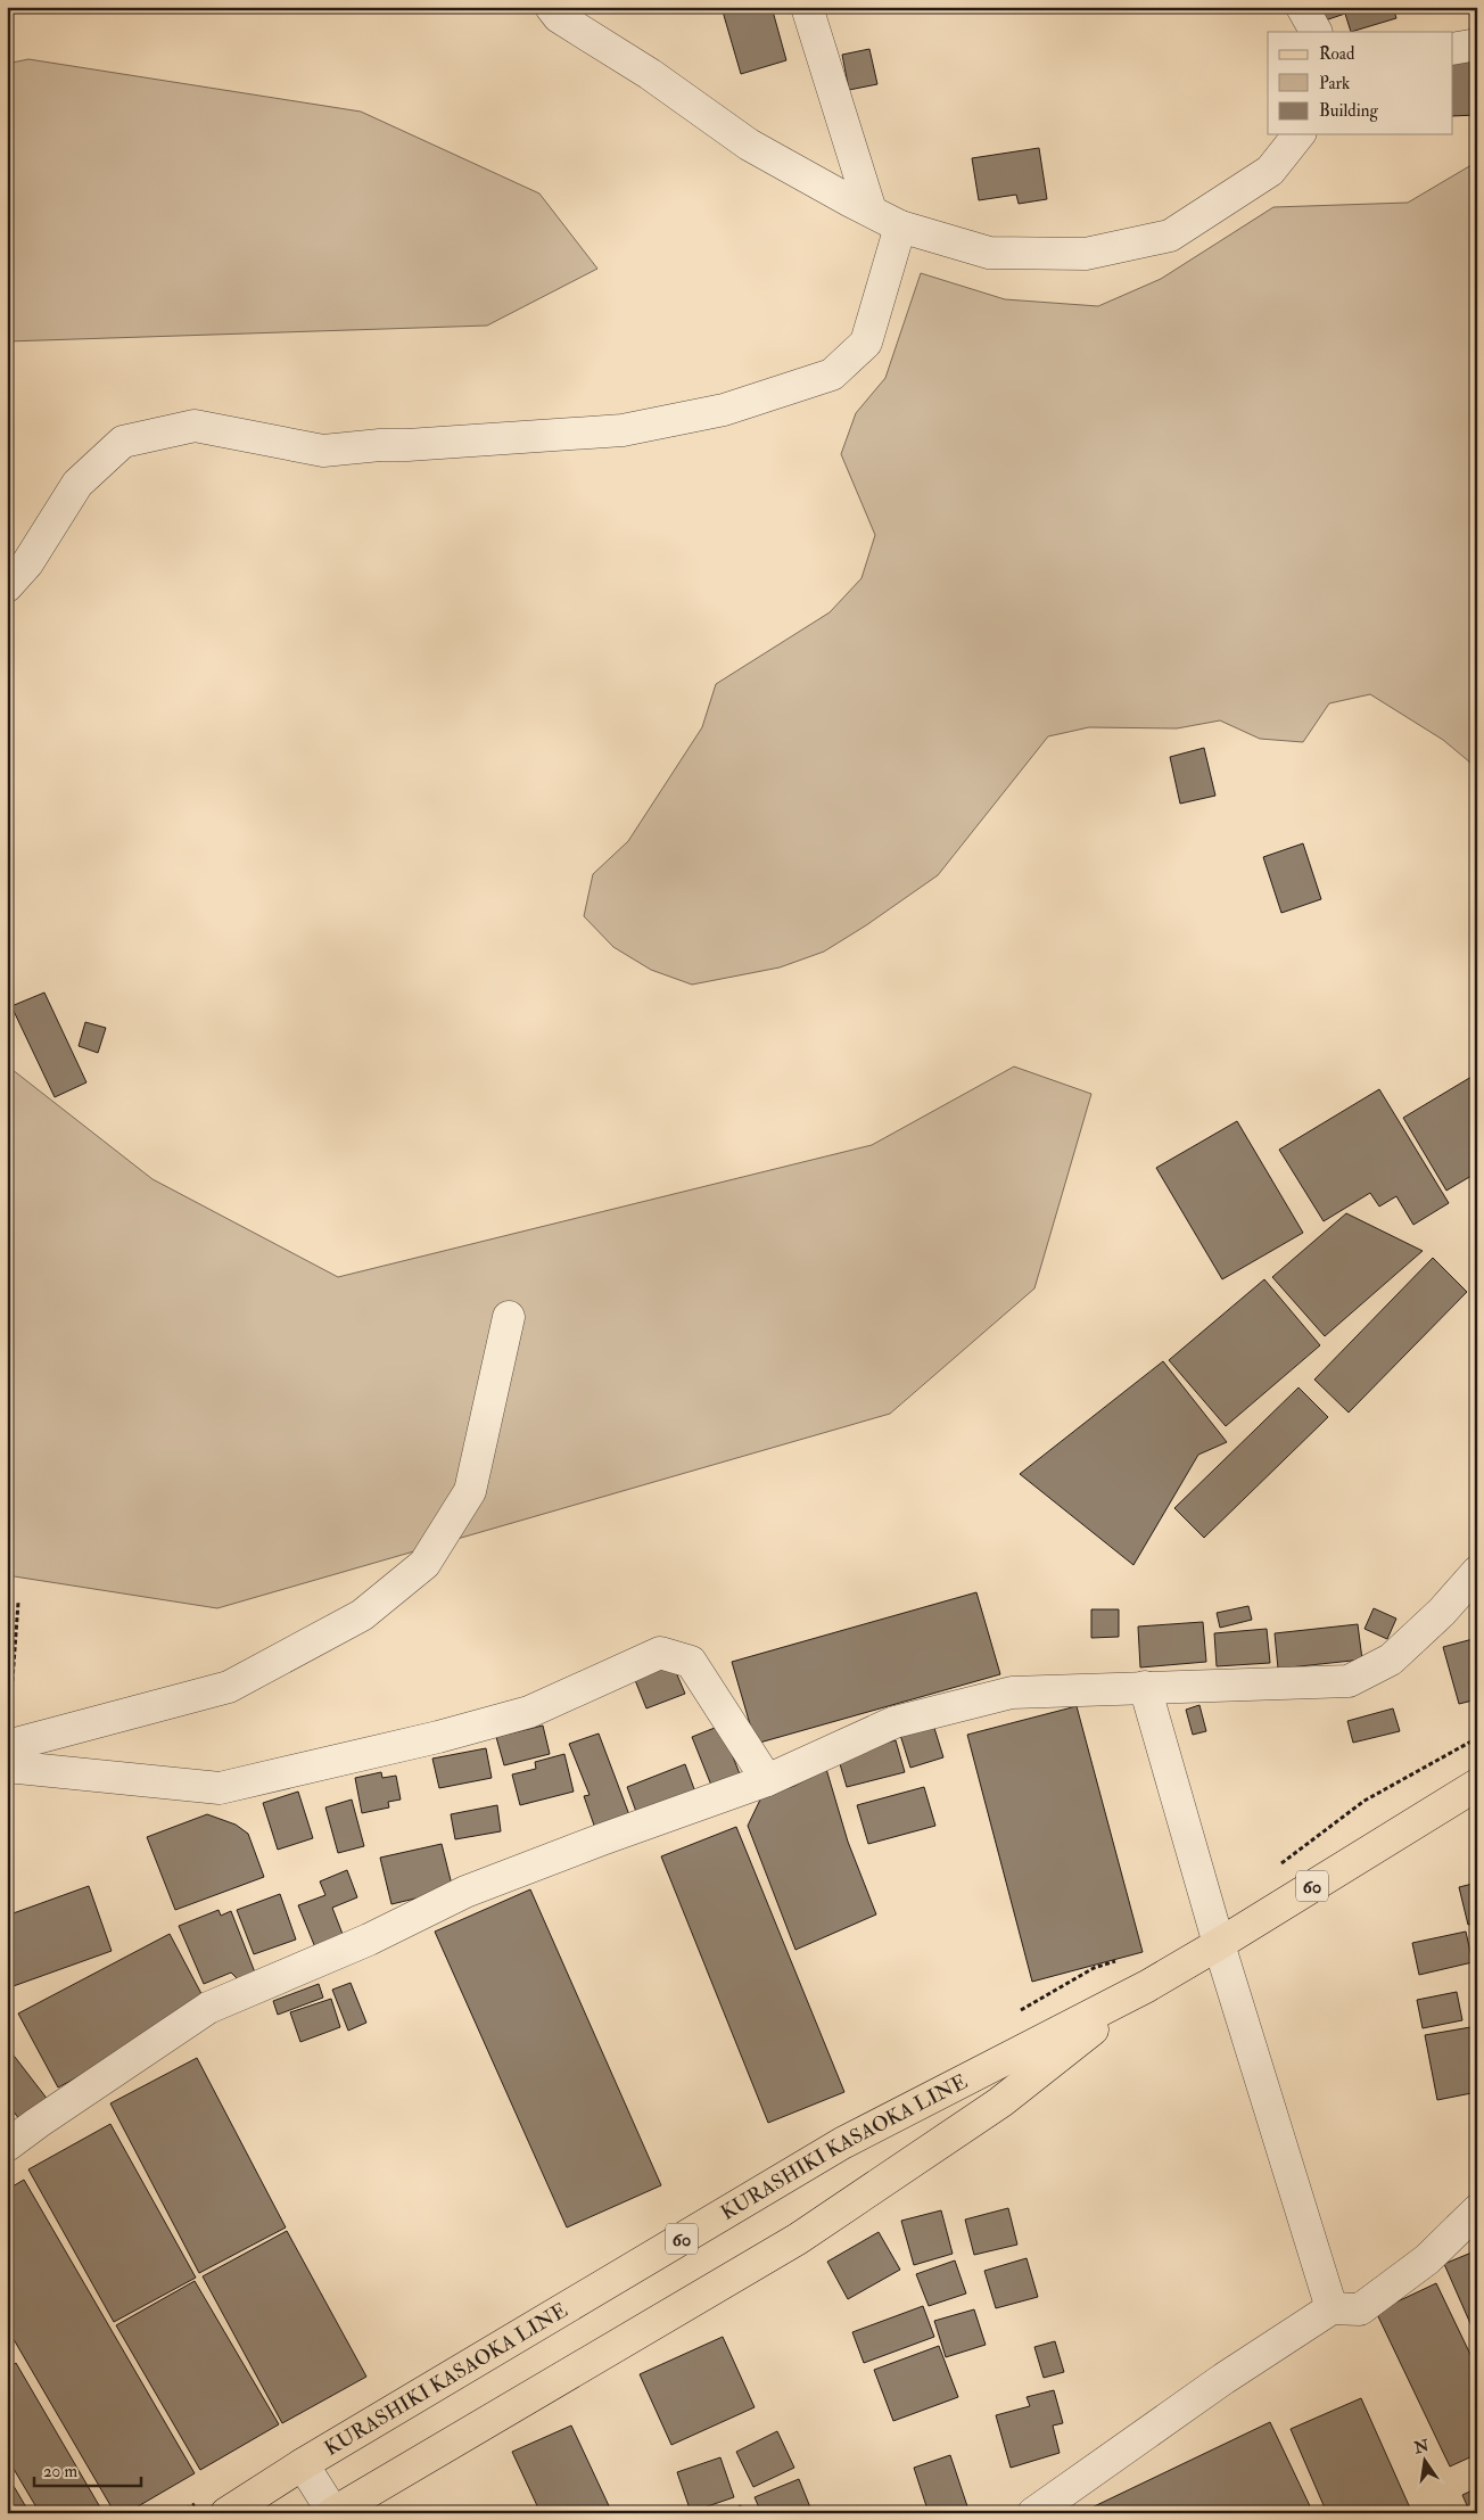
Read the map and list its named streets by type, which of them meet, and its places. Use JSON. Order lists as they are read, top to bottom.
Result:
{
  "streets": {
    "main road": ["60", "KURASHIKI KASAOKA LINE"]
  },
  "legend": ["Road", "Park", "Building"],
  "scale_bar": "20 m",
  "north": "top"
}
